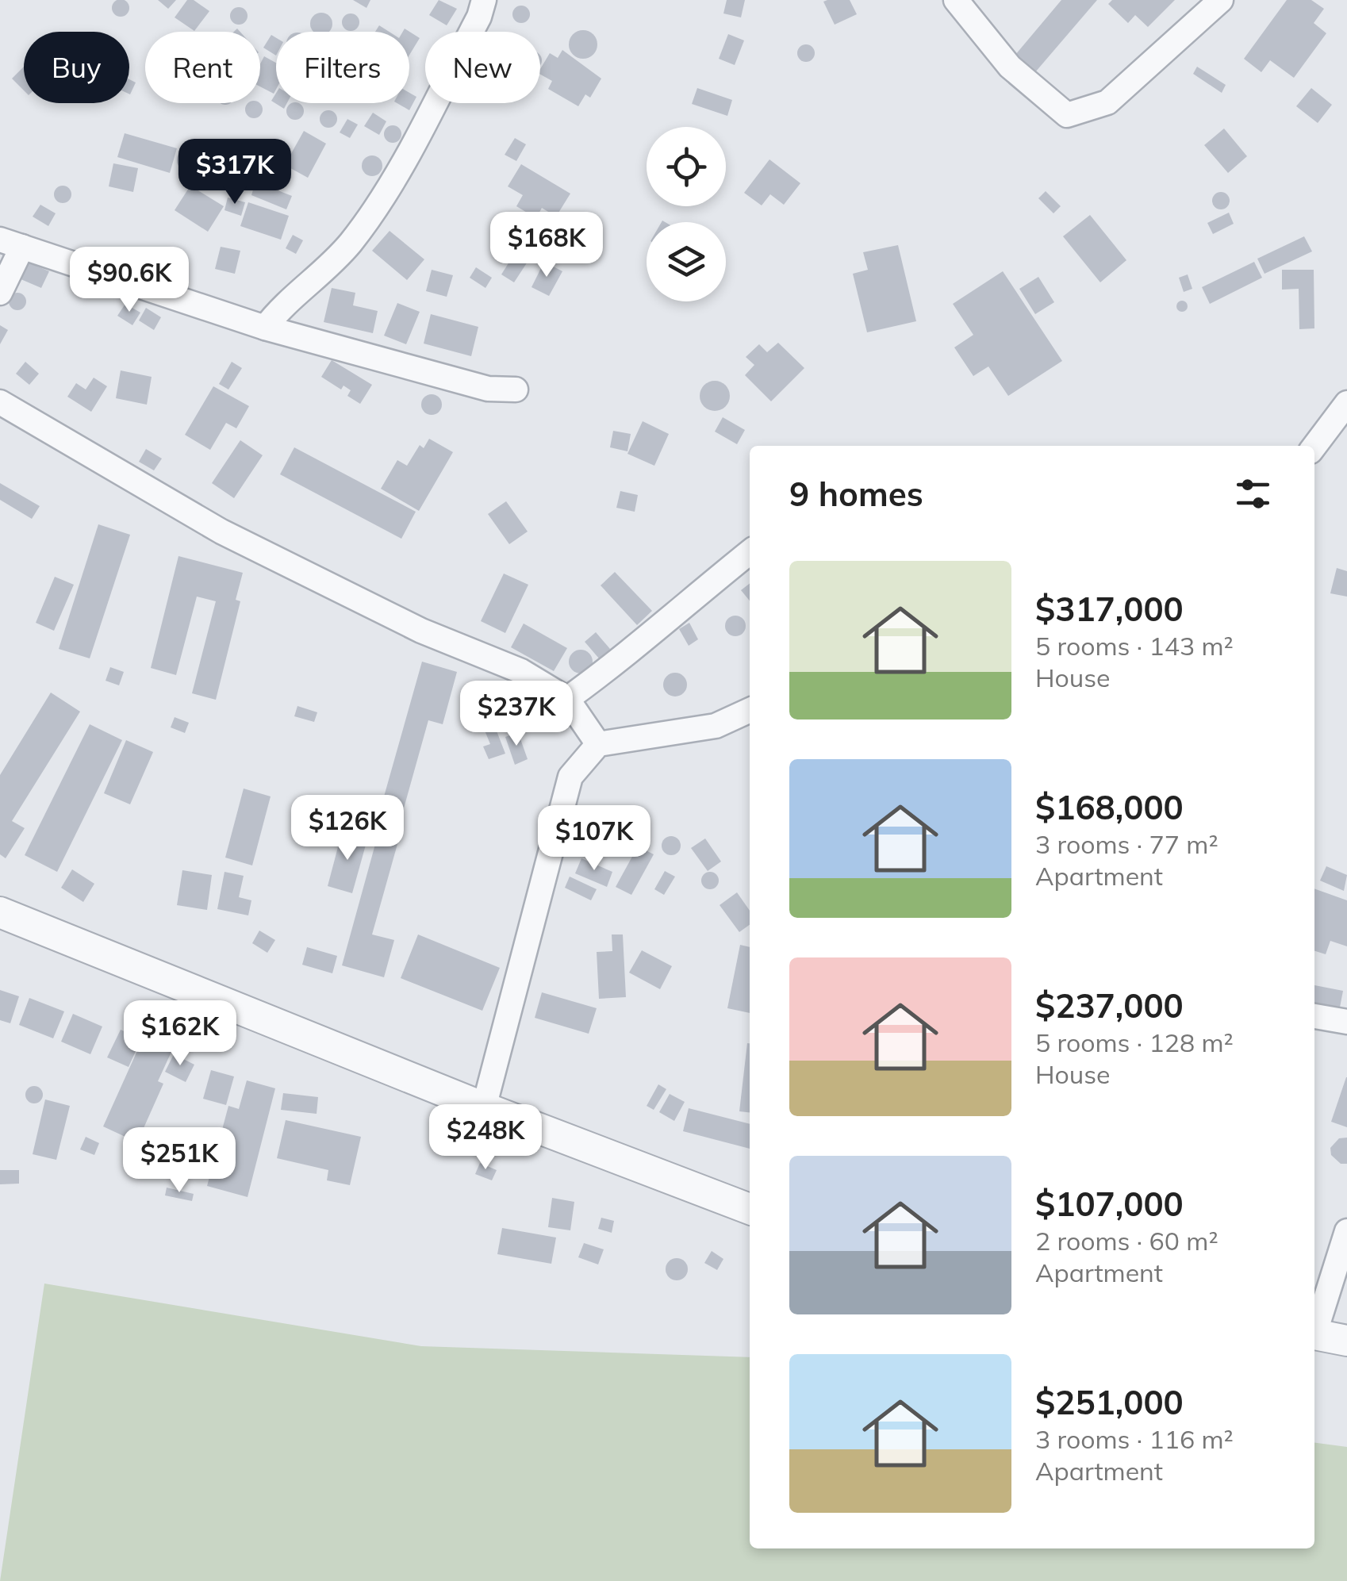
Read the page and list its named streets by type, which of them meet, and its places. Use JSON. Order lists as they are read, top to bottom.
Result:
{
  "page": {
    "chip": [
      "Buy",
      "Rent",
      "Filters",
      "New"
    ],
    "price": [
      "$317K",
      "$168K",
      "$90.6K",
      "$237K",
      "$126K",
      "$107K",
      "$162K",
      "$248K",
      "$251K"
    ],
    "heading": "9 homes",
    "list": [
      {
        "name": "$317,000",
        "note": "5 rooms · 143 m² · House"
      },
      {
        "name": "$168,000",
        "note": "3 rooms · 77 m² · Apartment"
      },
      {
        "name": "$237,000",
        "note": "5 rooms · 128 m² · House"
      },
      {
        "name": "$107,000",
        "note": "2 rooms · 60 m² · Apartment"
      },
      {
        "name": "$251,000",
        "note": "3 rooms · 116 m² · Apartment"
      }
    ]
  }
}
